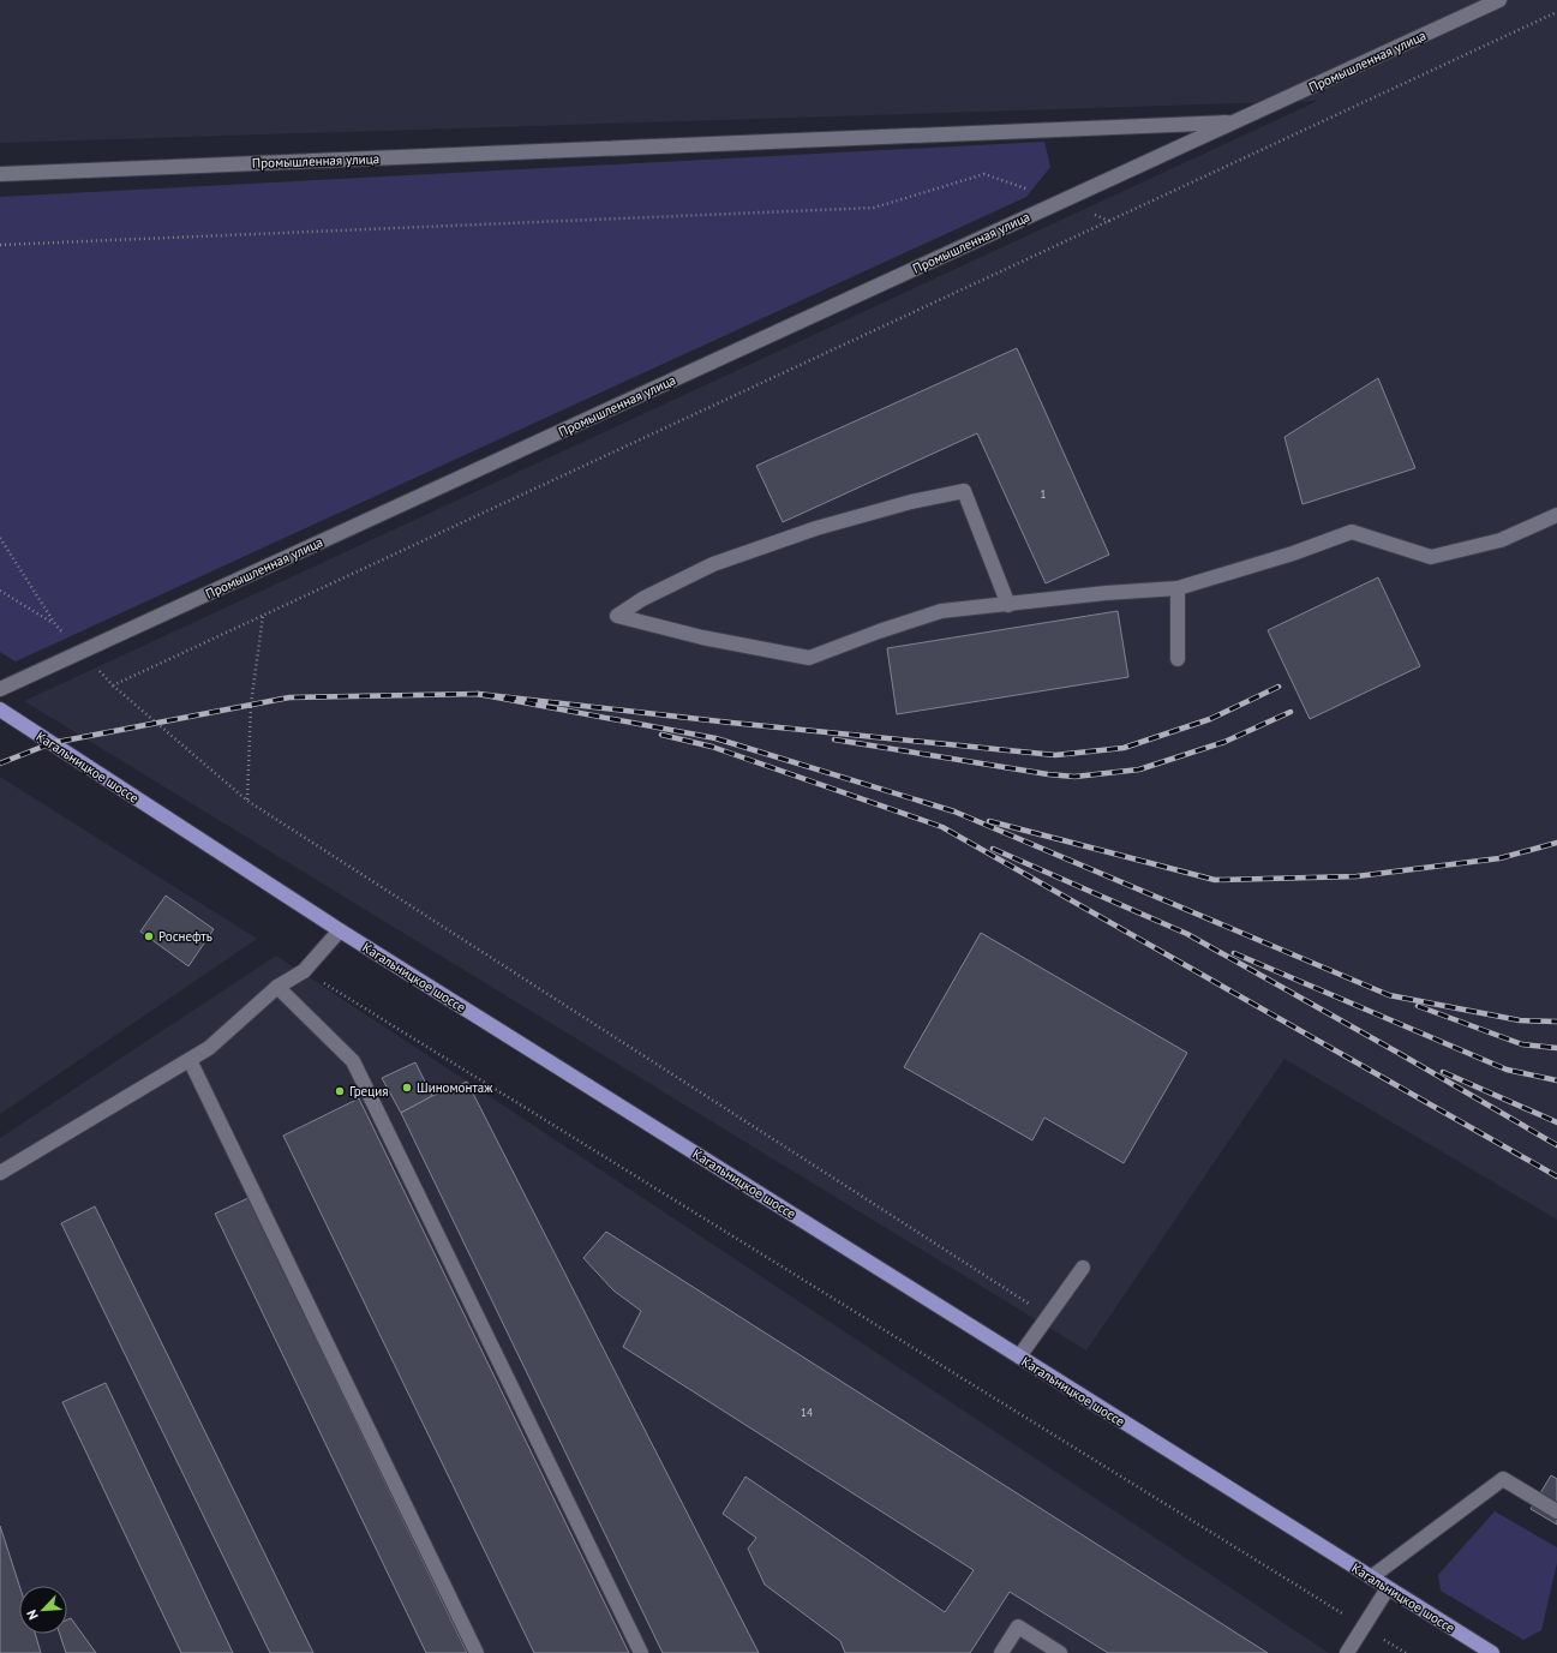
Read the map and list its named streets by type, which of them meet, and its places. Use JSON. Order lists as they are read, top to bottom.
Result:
{
  "streets": {
    "main road": ["Кагальницкое шоссе"],
    "street": ["Промышленная улица"]
  },
  "places": ["Роснефть", "Шиномонтаж", "Греция"],
  "house_numbers": ["1", "14"],
  "north": "bottom left"
}
